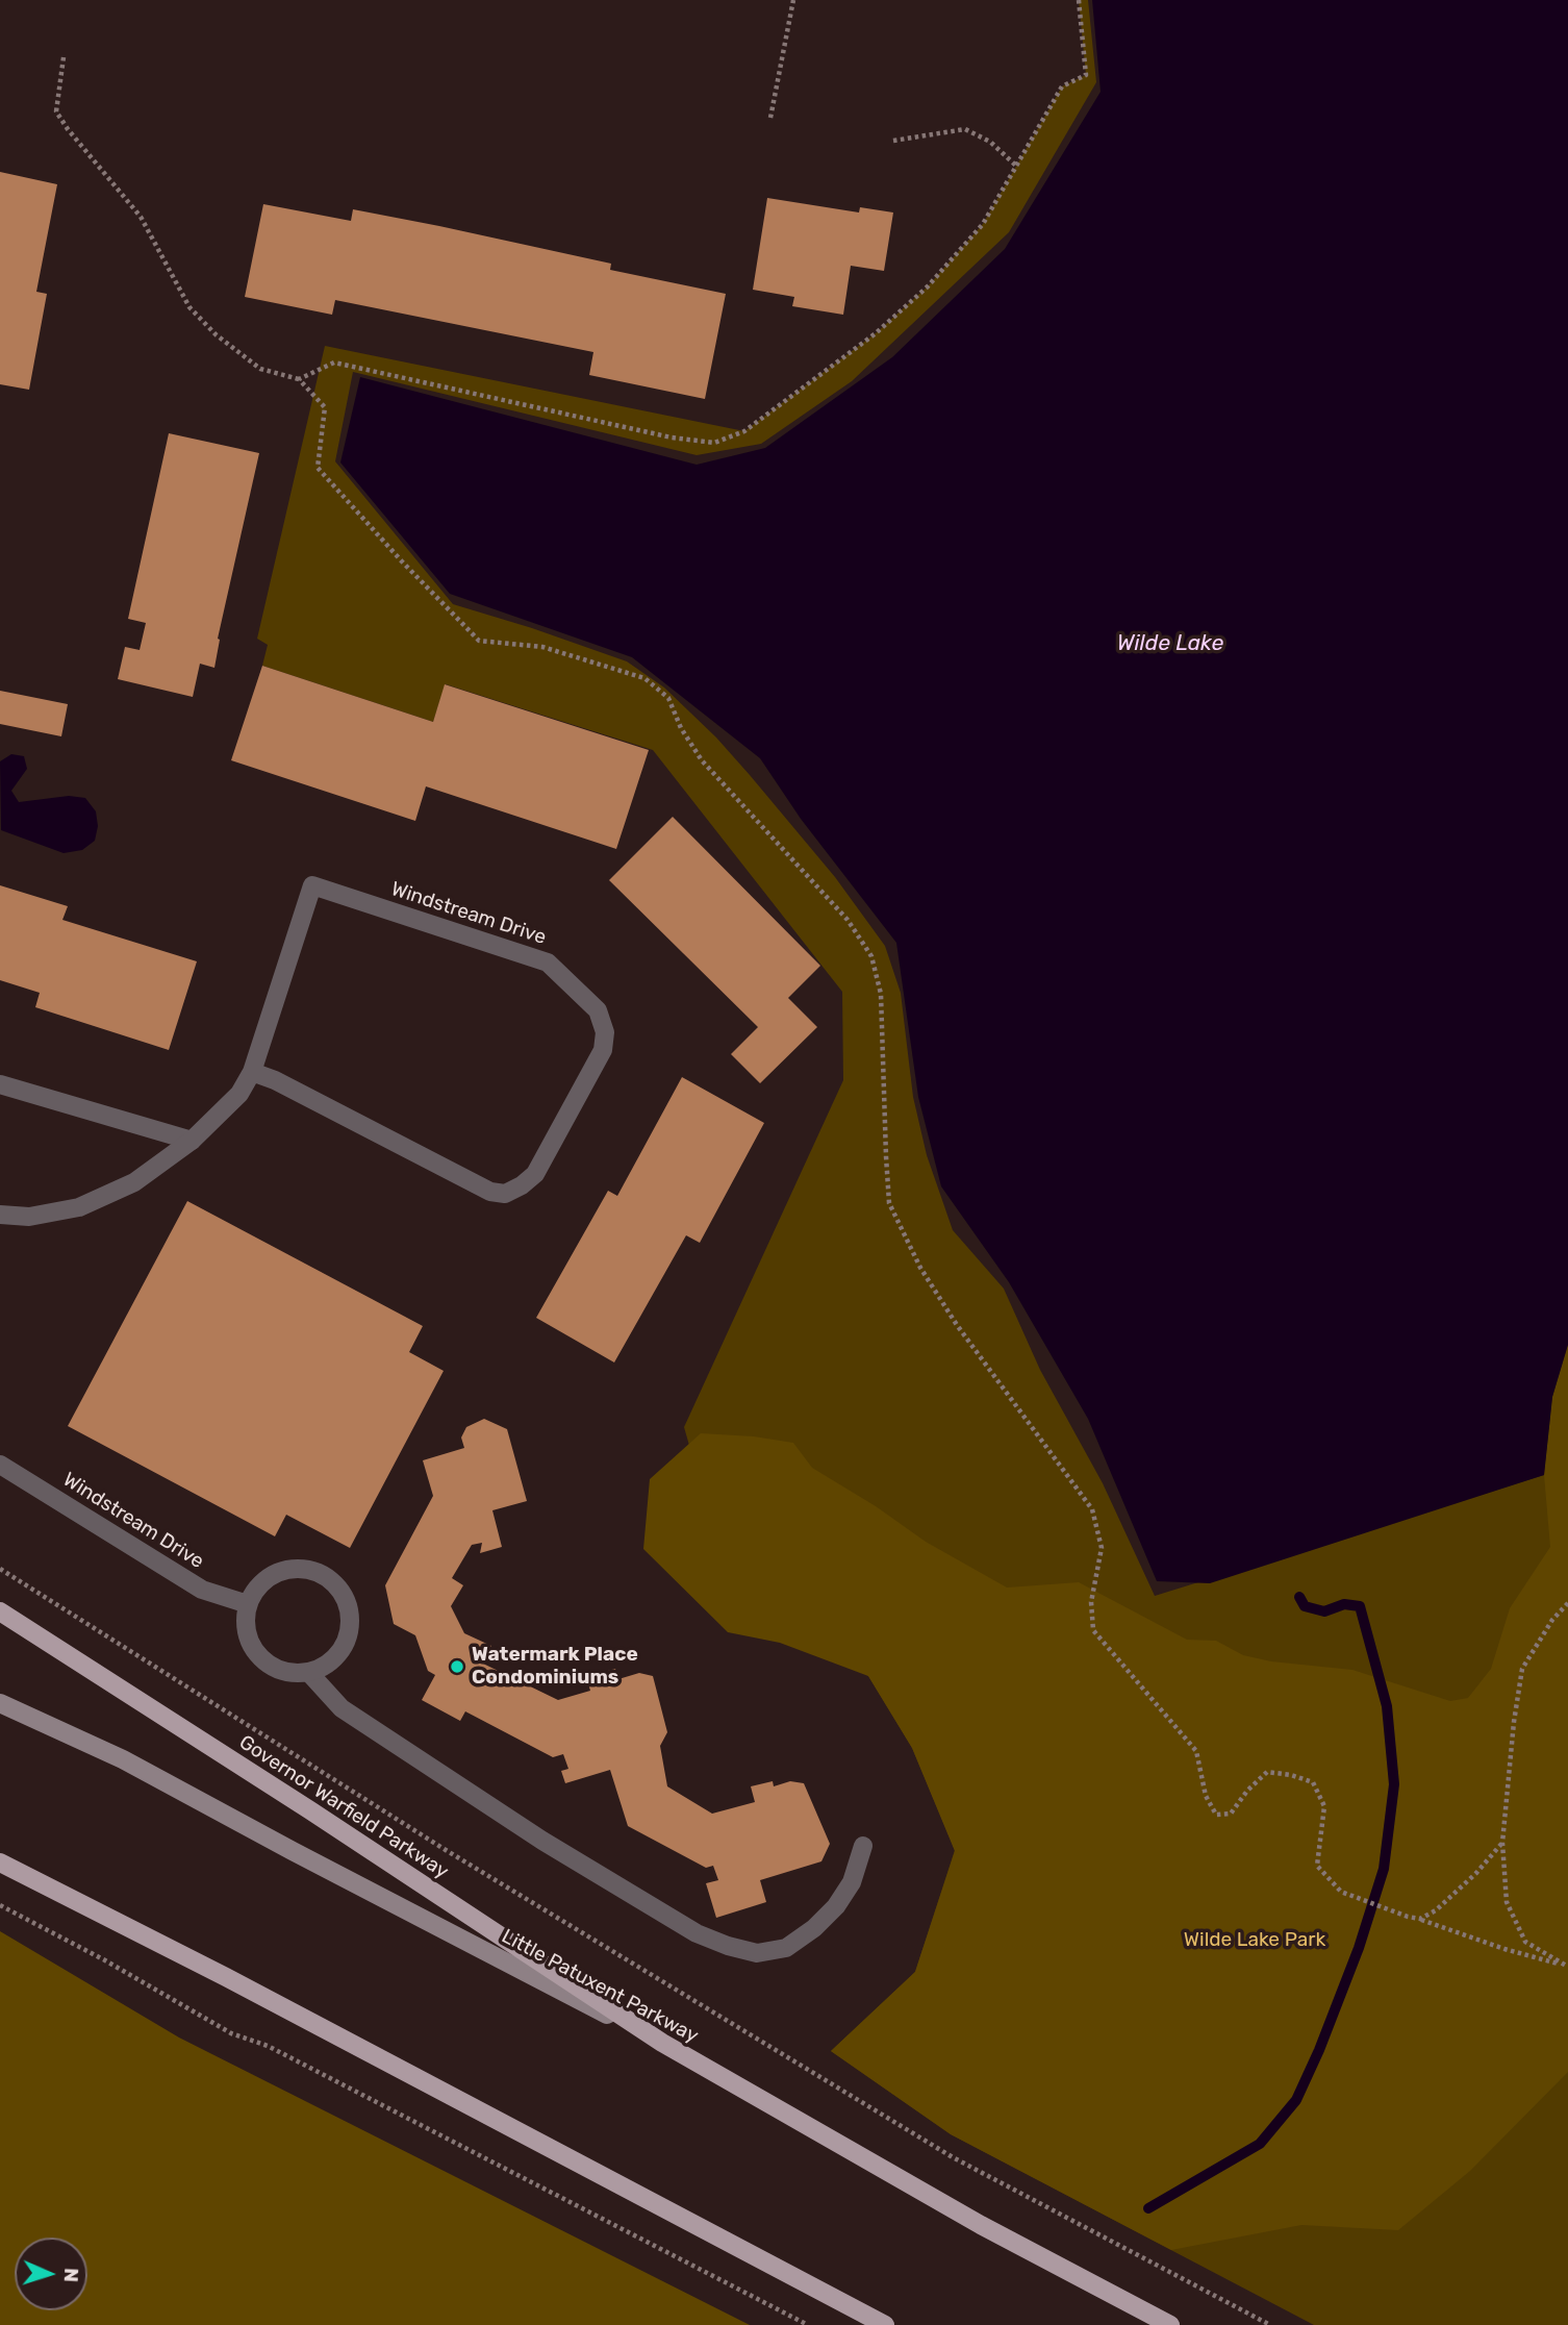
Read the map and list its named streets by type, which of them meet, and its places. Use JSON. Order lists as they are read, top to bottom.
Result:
{
  "streets": {
    "main road": ["Governor Warfield Parkway", "Little Patuxent Parkway"],
    "street": ["Windstream Drive"]
  },
  "crossings": [
    ["Governor Warfield Parkway", "Little Patuxent Parkway"]
  ],
  "water": ["Wilde Lake"],
  "parks": ["Wilde Lake Park"],
  "places": ["Watermark Place Condominiums"],
  "north": "right"
}
